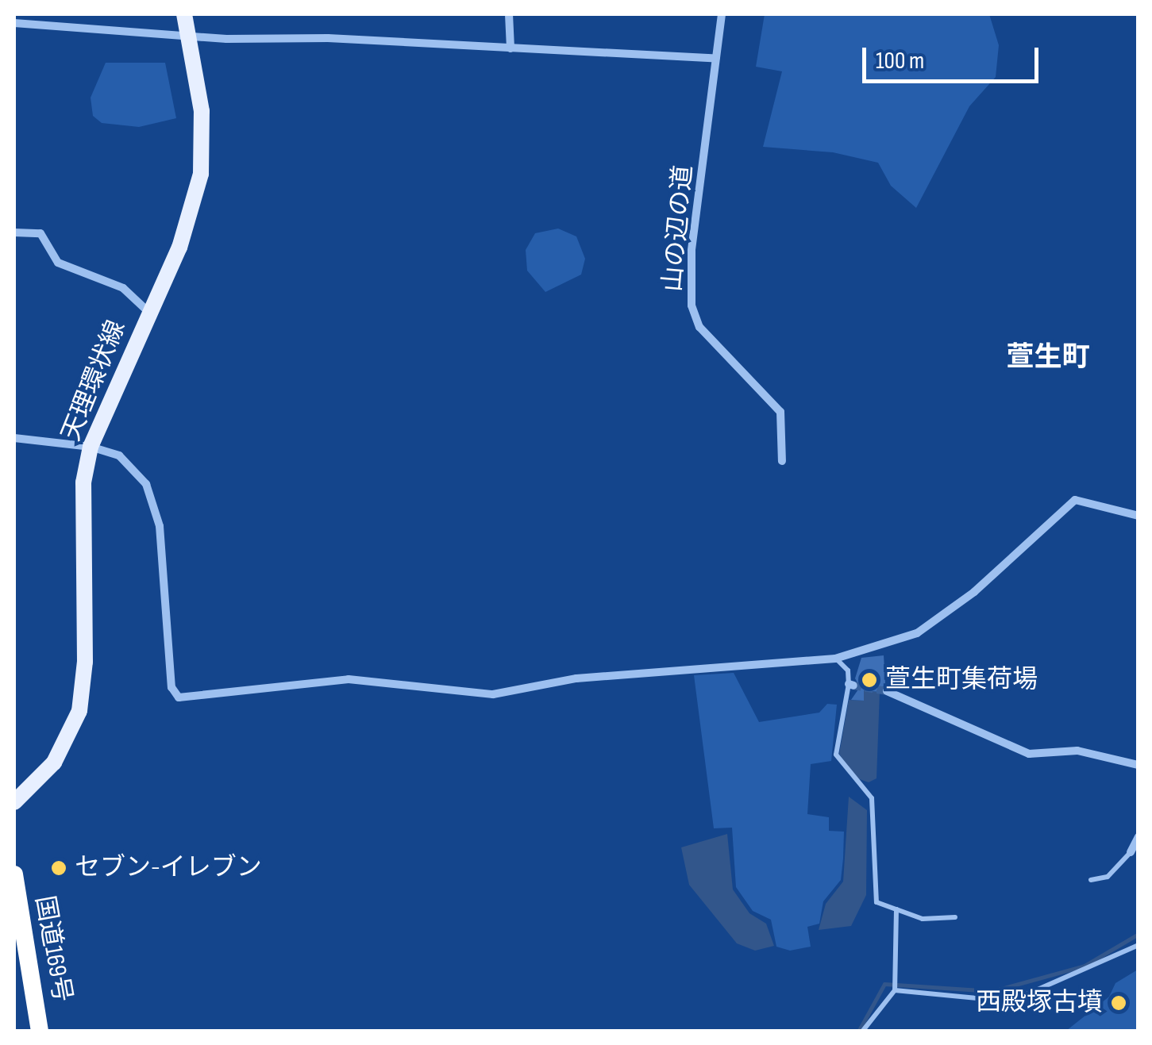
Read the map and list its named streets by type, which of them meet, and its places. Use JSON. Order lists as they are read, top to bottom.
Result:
{
  "streets": {
    "highway": ["国道169号"],
    "main road": ["天理環状線"],
    "street": ["山の辺の道"]
  },
  "districts": ["萱生町"],
  "places": ["萱生町集荷場", "セブン-イレブン", "西殿塚古墳"],
  "scale_bar": "100 m"
}
